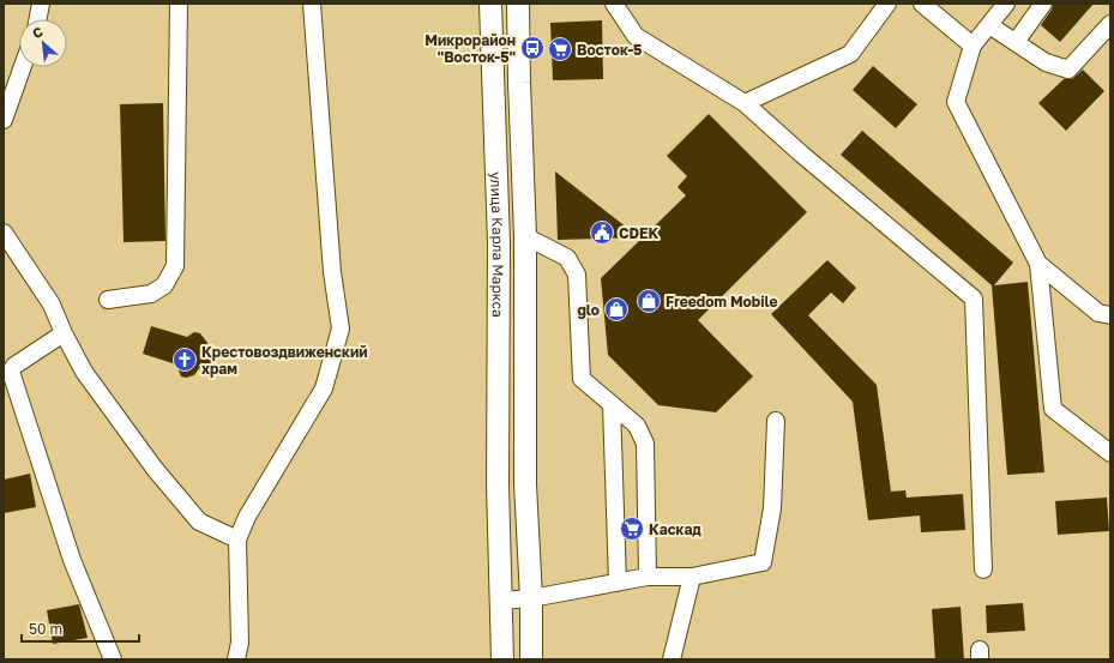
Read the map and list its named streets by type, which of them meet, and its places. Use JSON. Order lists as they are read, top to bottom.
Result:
{
  "streets": {
    "main road": ["улица Карла Маркса"]
  },
  "places": {
    "bus stop": ["Микрорайон \"Восток-5\""],
    "supermarket": ["Восток-5", "Каскад"],
    "public building": ["CDEK"],
    "shop": ["Freedom Mobile", "glo"],
    "church": ["Крестовоздвиженский храм"]
  },
  "scale_bar": "50 m",
  "north": "top left"
}
